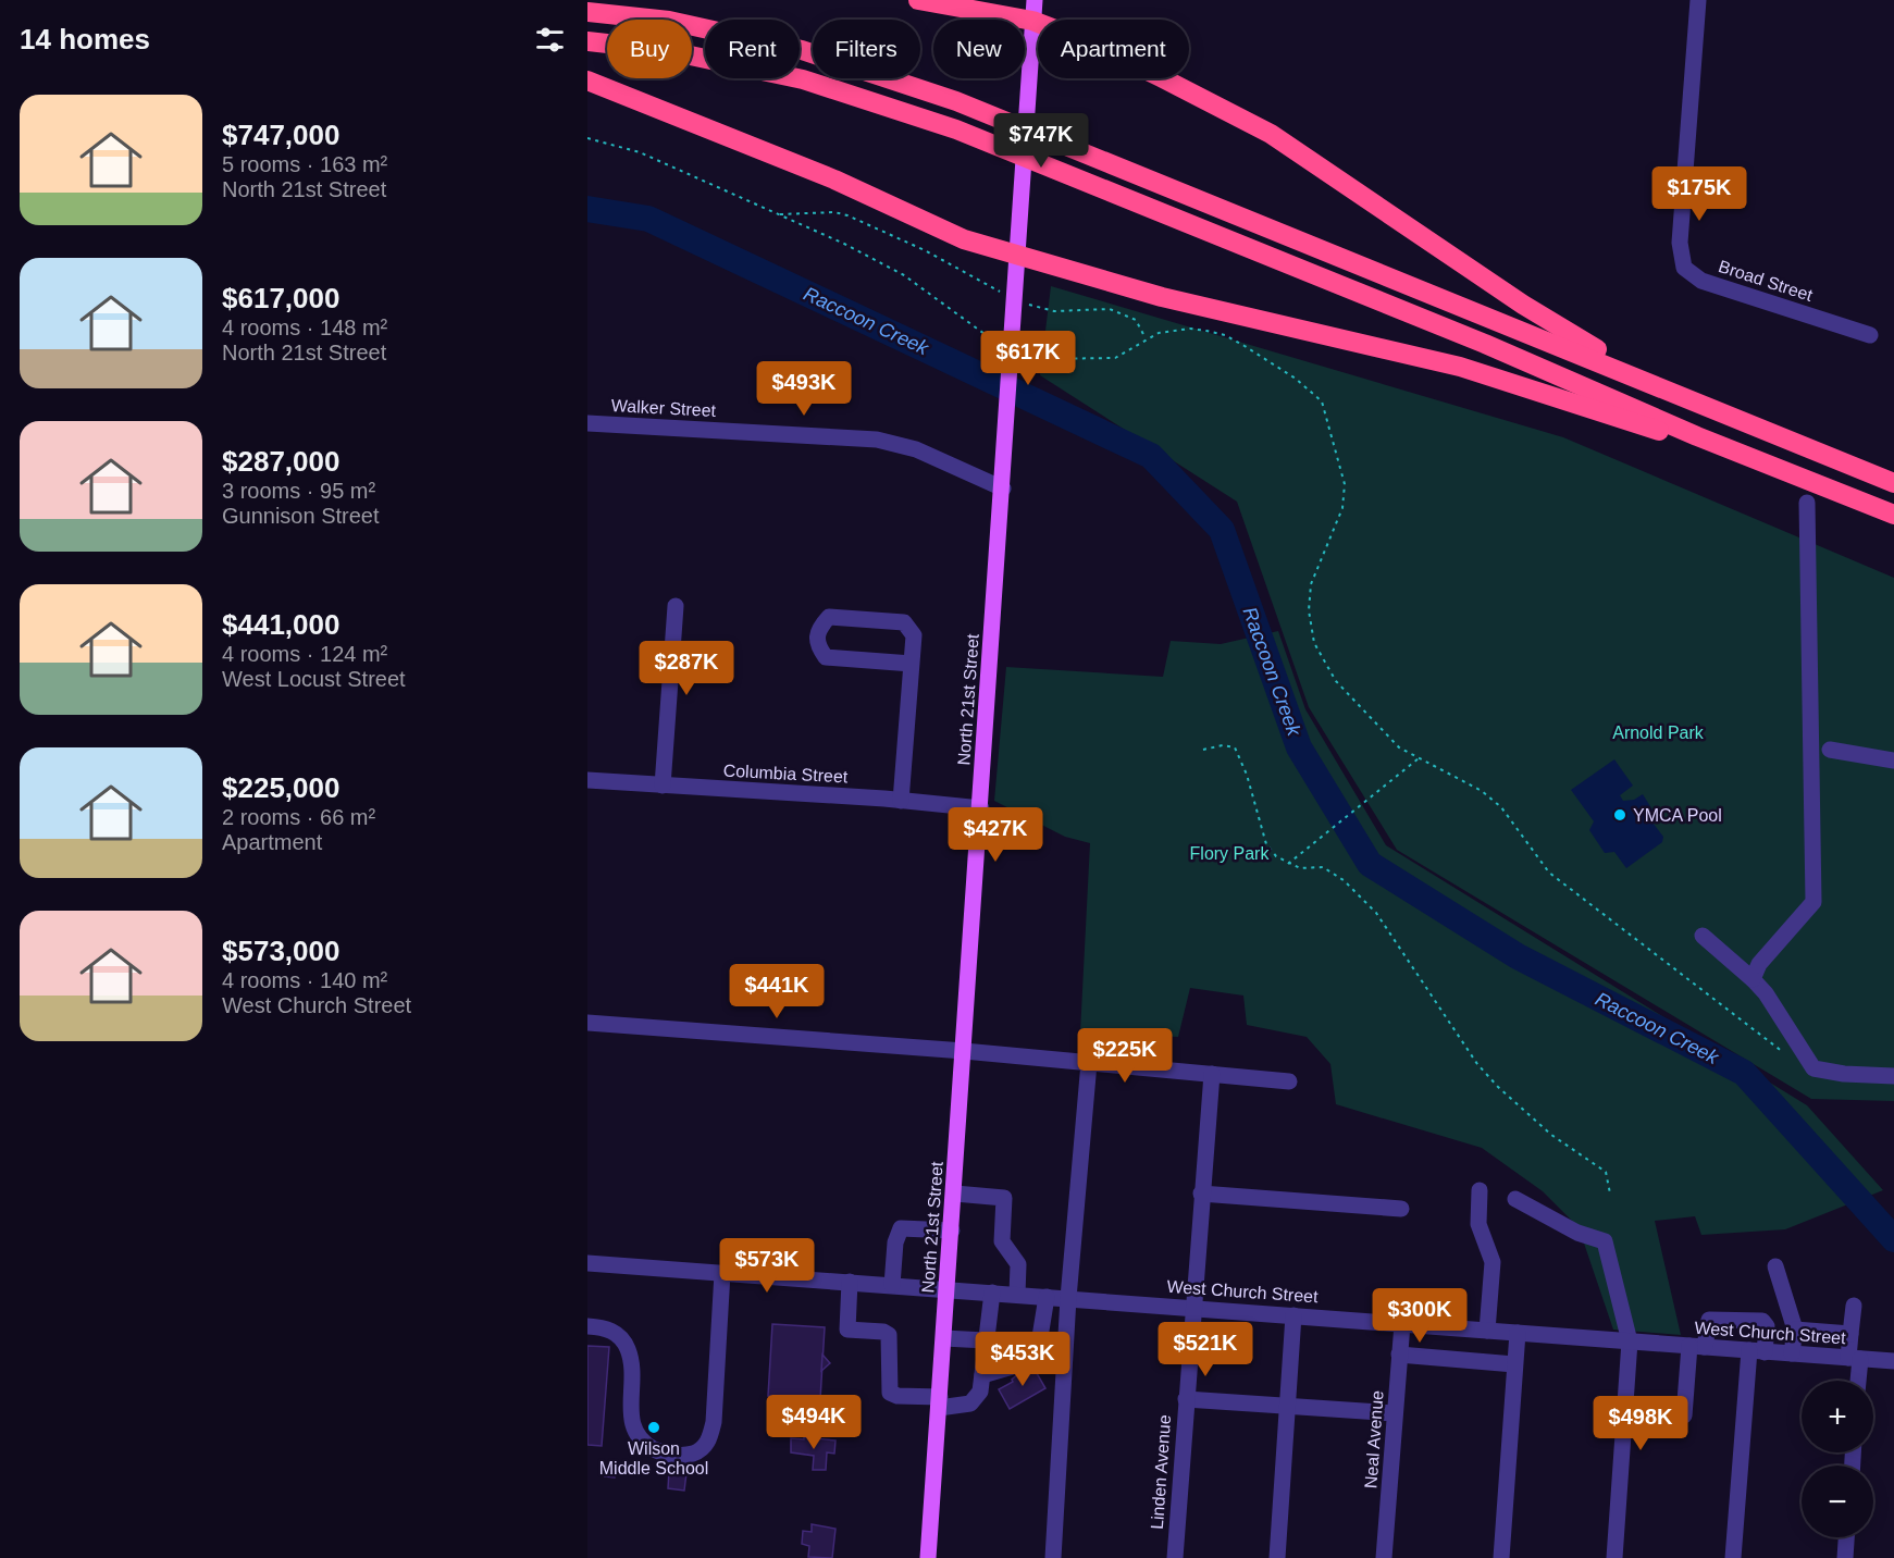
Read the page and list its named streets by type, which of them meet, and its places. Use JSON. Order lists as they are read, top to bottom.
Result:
{
  "streets": {
    "main road": ["North 21st Street"],
    "street": [
      "Broad Street",
      "Walker Street",
      "Columbia Street",
      "West Church Street",
      "Neal Avenue",
      "Linden Avenue"
    ]
  },
  "crossings": [
    ["Walker Street", "North 21st Street"],
    ["North 21st Street", "Columbia Street"],
    ["North 21st Street", "West Church Street"],
    ["West Church Street", "Neal Avenue"],
    ["West Church Street", "Linden Avenue"]
  ],
  "water": ["Raccoon Creek"],
  "parks": ["Arnold Park", "Flory Park"],
  "places": ["YMCA Pool", "Wilson Middle School"],
  "page": {
    "heading": "14 homes",
    "chip": [
      "Buy",
      "Rent",
      "Filters",
      "New",
      "Apartment"
    ],
    "list": [
      {
        "name": "$747,000",
        "note": "5 rooms · 163 m² · North 21st Street"
      },
      {
        "name": "$617,000",
        "note": "4 rooms · 148 m² · North 21st Street"
      },
      {
        "name": "$287,000",
        "note": "3 rooms · 95 m² · Gunnison Street"
      },
      {
        "name": "$441,000",
        "note": "4 rooms · 124 m² · West Locust Street"
      },
      {
        "name": "$225,000",
        "note": "2 rooms · 66 m² · Apartment"
      },
      {
        "name": "$573,000",
        "note": "4 rooms · 140 m² · West Church Street"
      }
    ],
    "price": [
      "$747K",
      "$175K",
      "$617K",
      "$493K",
      "$287K",
      "$427K",
      "$441K",
      "$225K",
      "$573K",
      "$300K",
      "$521K",
      "$453K",
      "$494K",
      "$498K"
    ],
    "map_buttons": ["+", "−"]
  }
}
